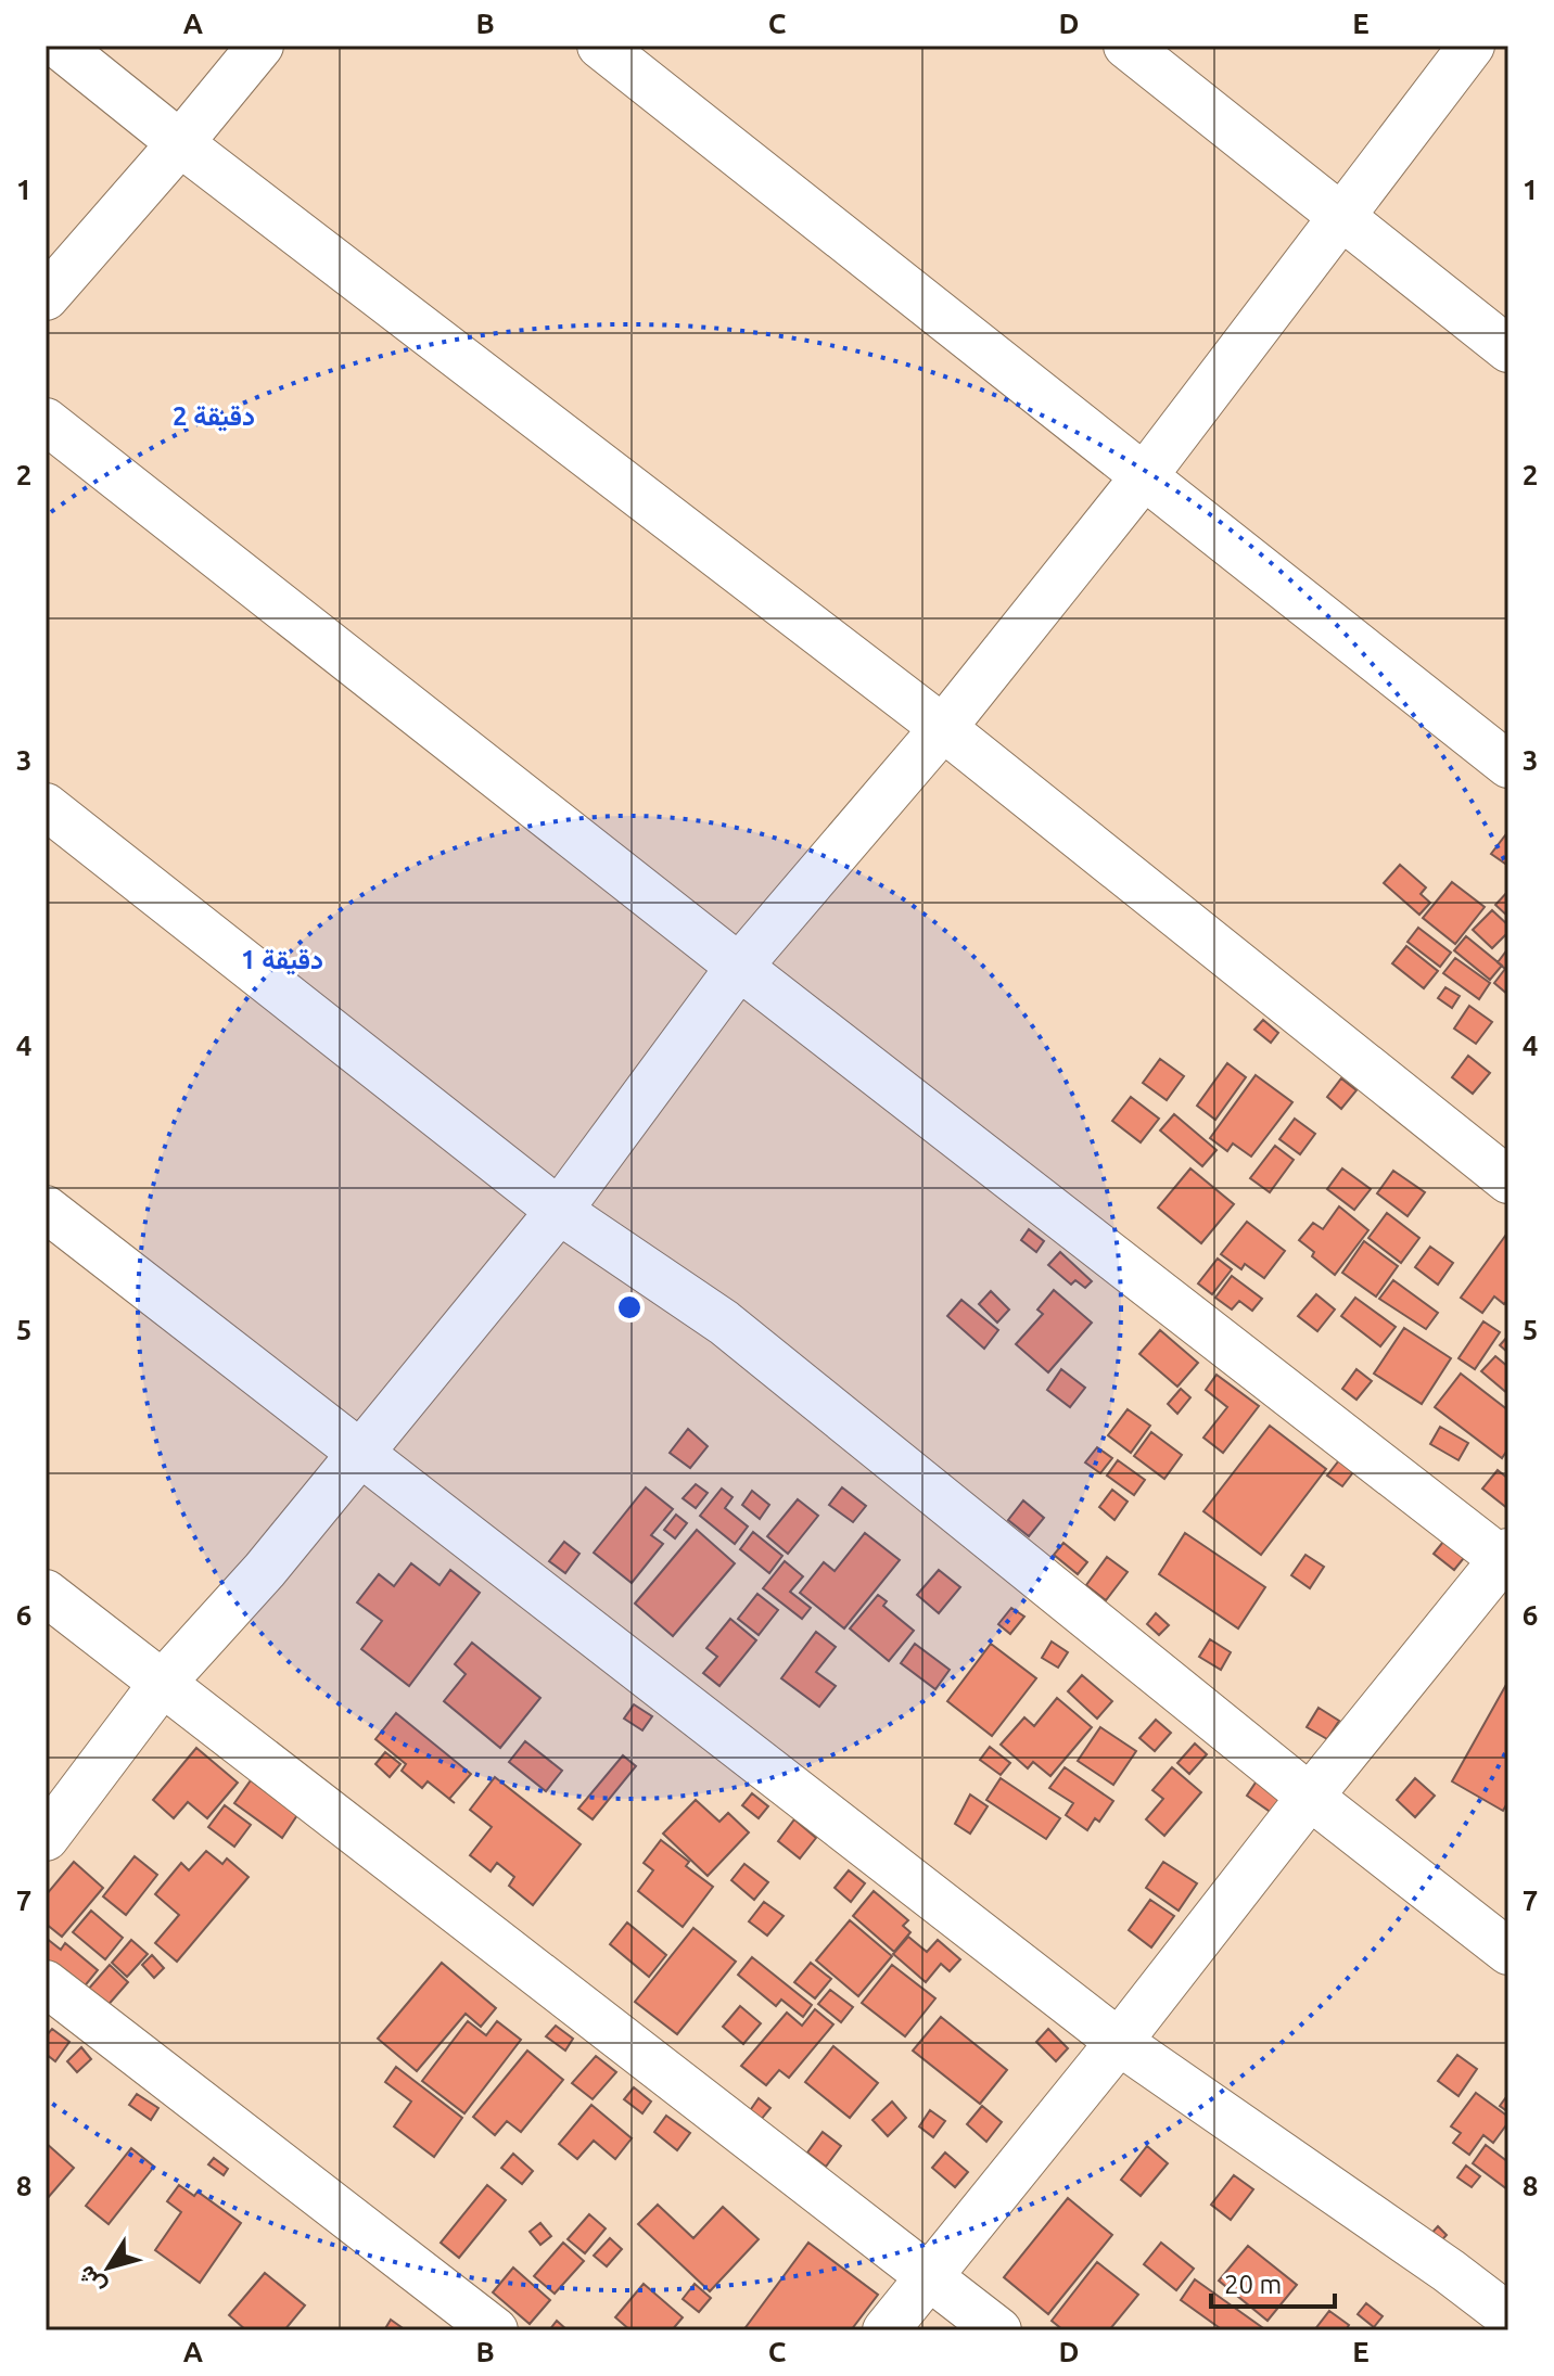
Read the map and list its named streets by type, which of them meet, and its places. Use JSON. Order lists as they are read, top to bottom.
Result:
{
  "scale_bar": "20 m",
  "north": "bottom left",
  "grid": {
    "columns": [
      "A",
      "B",
      "C",
      "D",
      "E"
    ],
    "rows": [
      "1",
      "2",
      "3",
      "4",
      "5",
      "6",
      "7",
      "8"
    ]
  },
  "rings": ["2 دقيقة", "1 دقيقة"]
}
